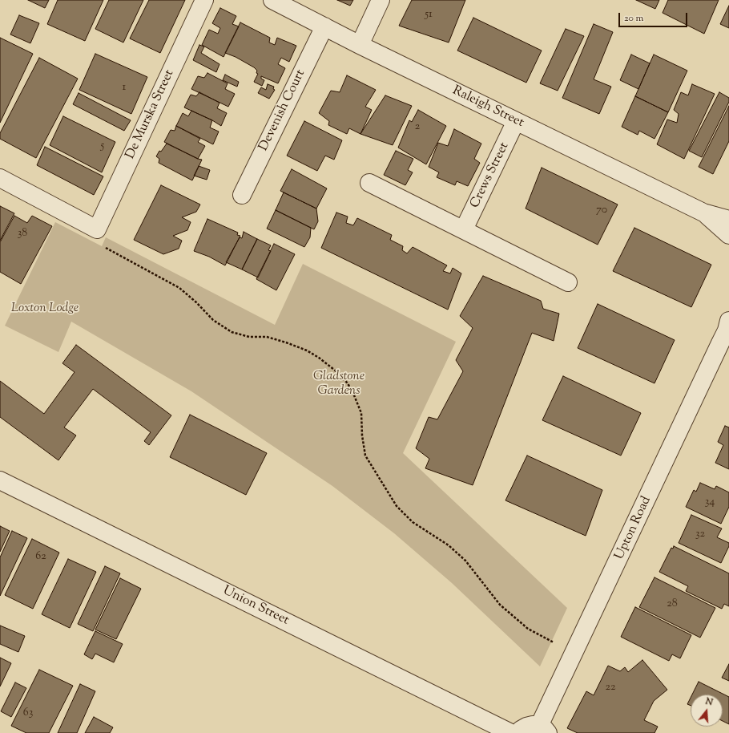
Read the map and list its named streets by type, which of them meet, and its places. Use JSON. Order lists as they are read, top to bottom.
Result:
{
  "streets": {
    "street": [
      "Raleigh Street",
      "Devenish Court",
      "De Murska Street",
      "Crews Street",
      "Upton Road",
      "Union Street"
    ]
  },
  "crossings": [
    ["Raleigh Street", "Devenish Court"],
    ["Raleigh Street", "Crews Street"]
  ],
  "parks": ["Loxton Lodge", "Gladstone Gardens"],
  "house_numbers": [
    "51",
    "1",
    "2",
    "5",
    "70",
    "38",
    "34",
    "32",
    "62",
    "28",
    "22",
    "63"
  ],
  "scale_bar": "20 m",
  "north": "top"
}
